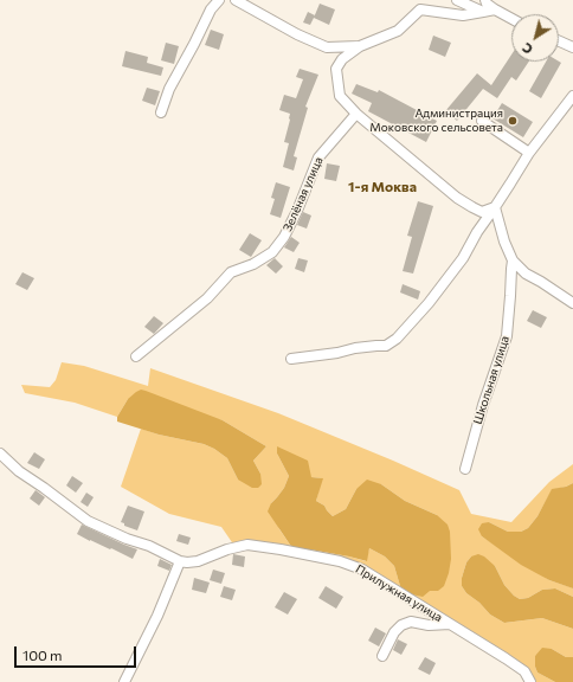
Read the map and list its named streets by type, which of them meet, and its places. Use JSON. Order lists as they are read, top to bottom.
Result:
{
  "streets": {
    "street": ["Зелёная улица", "Школьная улица", "Прилужная улица"]
  },
  "districts": ["1-я Моква"],
  "places": ["Администрация Моковского сельсовета"],
  "scale_bar": "100 m",
  "north": "bottom left"
}
